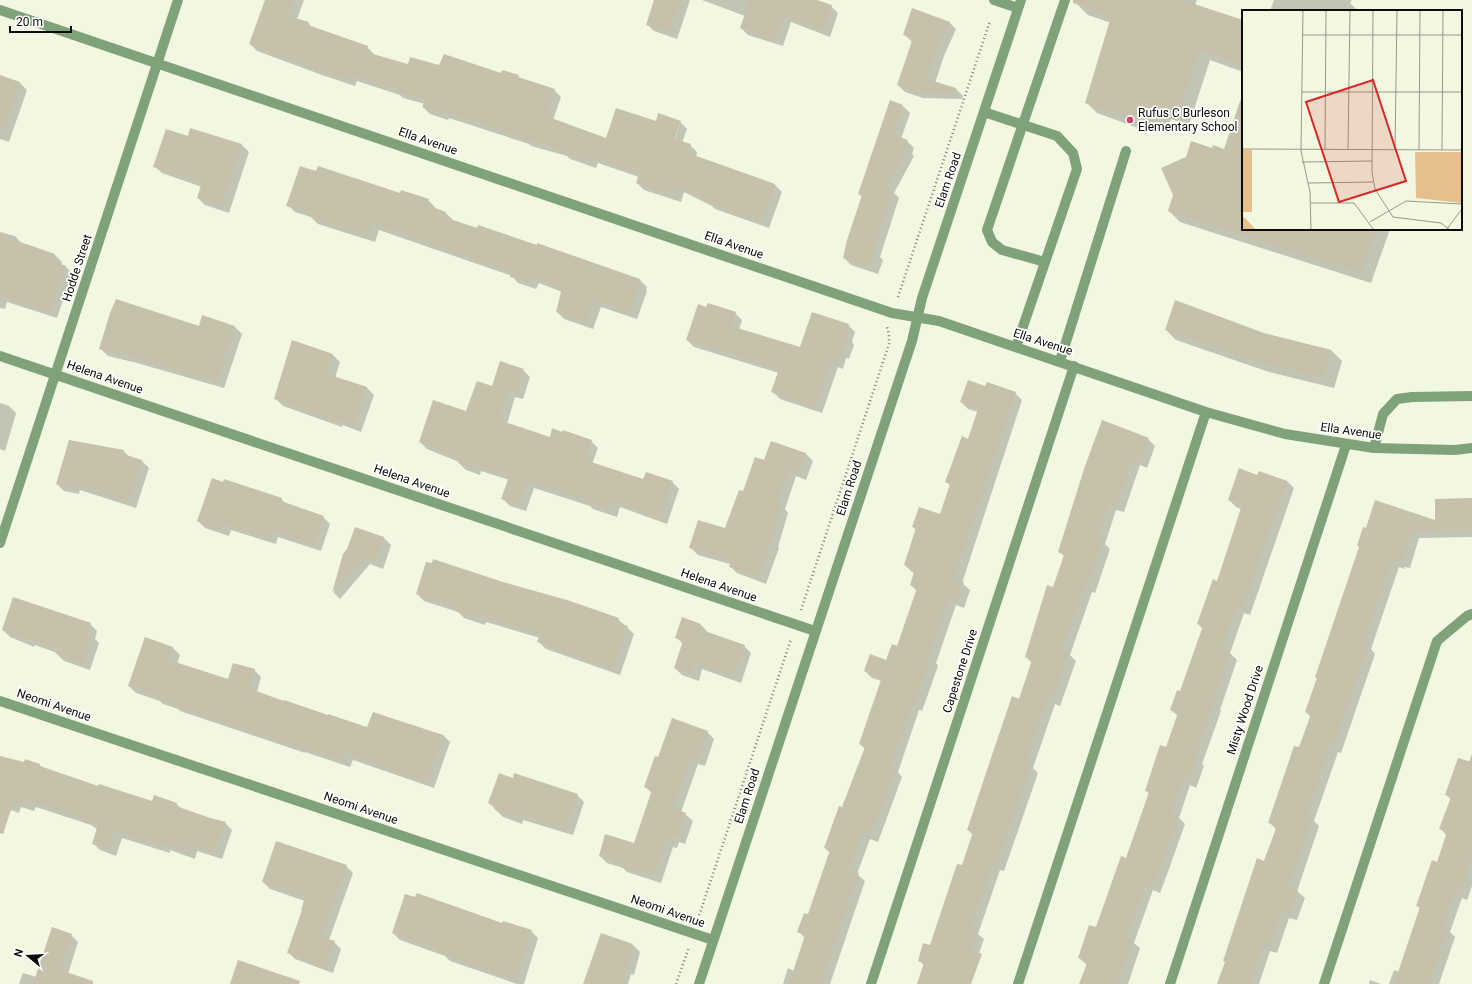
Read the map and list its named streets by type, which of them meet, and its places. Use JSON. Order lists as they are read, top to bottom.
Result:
{
  "streets": {
    "street": [
      "Ella Avenue",
      "Elam Road",
      "Hodde Street",
      "Helena Avenue",
      "Capestone Drive",
      "Neomi Avenue",
      "Misty Wood Drive"
    ]
  },
  "crossings": [
    ["Ella Avenue", "Elam Road"],
    ["Ella Avenue", "Hodde Street"],
    ["Ella Avenue", "Capestone Drive"],
    ["Ella Avenue", "Misty Wood Drive"],
    ["Elam Road", "Helena Avenue"],
    ["Elam Road", "Neomi Avenue"],
    ["Hodde Street", "Helena Avenue"]
  ],
  "places": ["Rufus C Burleson Elementary School"],
  "scale_bar": "20 m",
  "north": "left"
}
